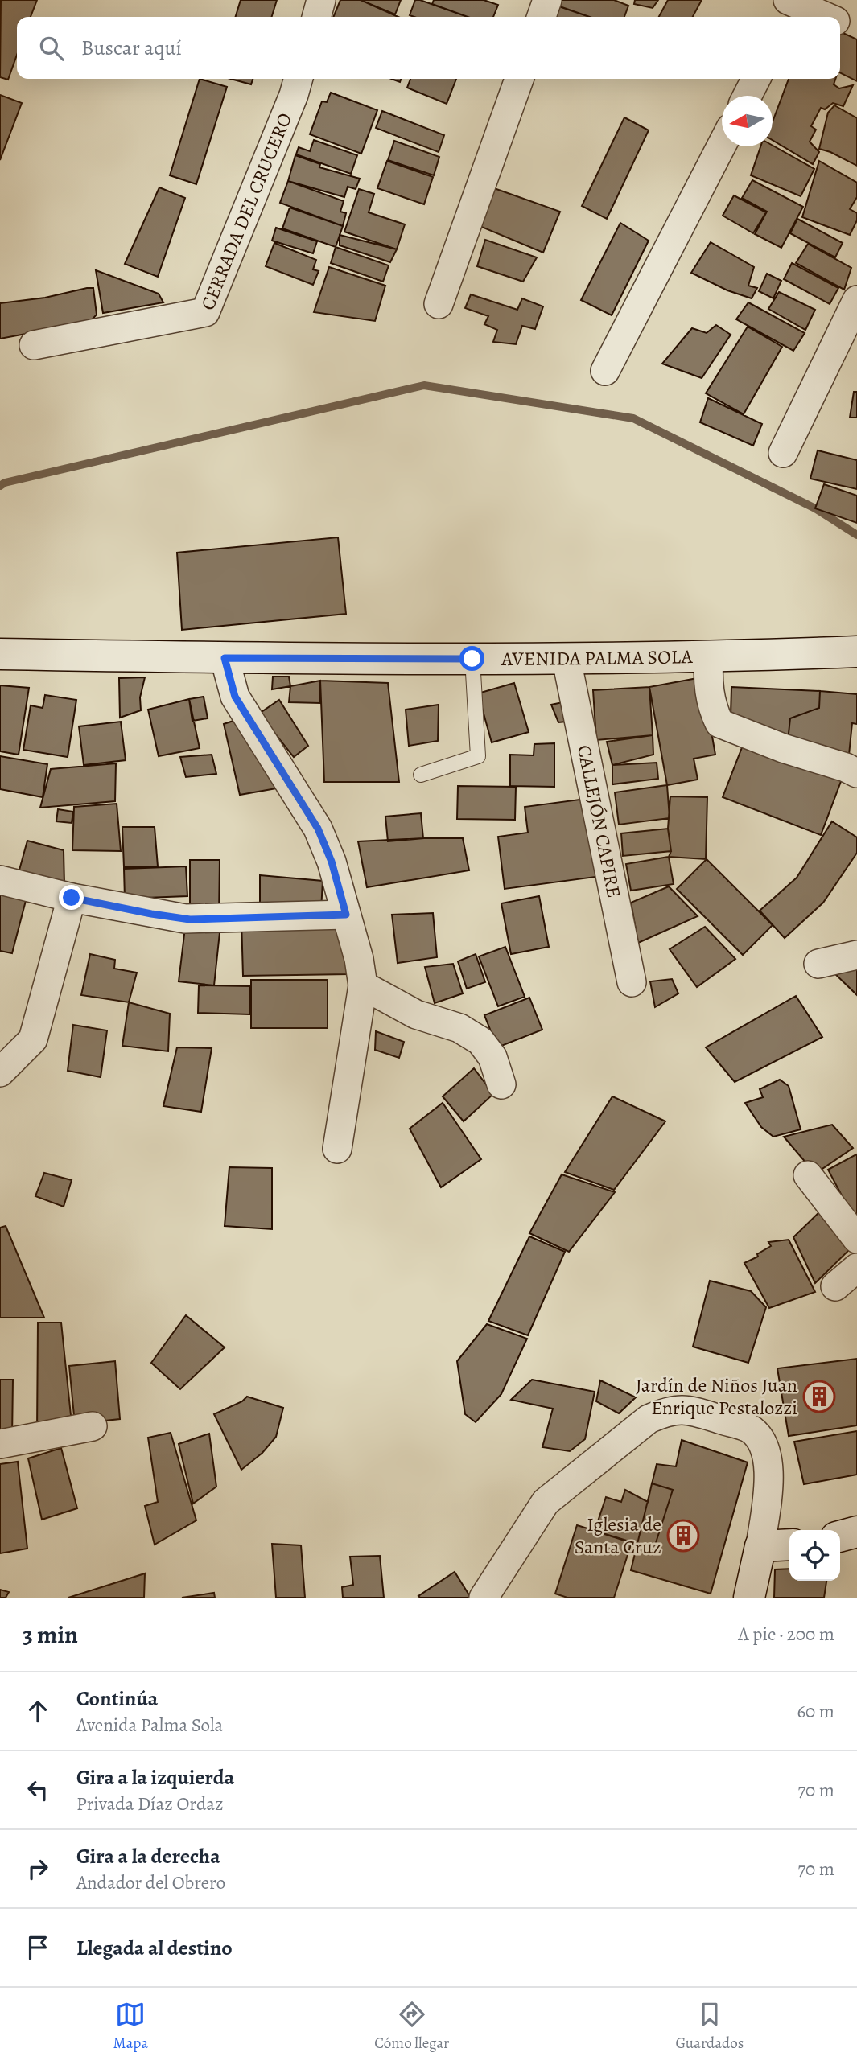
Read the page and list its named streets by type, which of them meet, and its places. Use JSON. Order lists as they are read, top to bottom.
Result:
{
  "streets": {
    "street": ["CERRADA DEL CRUCERO", "AVENIDA PALMA SOLA", "CALLEJÓN CAPIRE"]
  },
  "crossings": [
    ["AVENIDA PALMA SOLA", "CALLEJÓN CAPIRE"]
  ],
  "places": {
    "building": ["Jardín de Niños Juan Enrique Pestalozzi", "Iglesia de Santa Cruz"]
  },
  "north": "left",
  "page": {
    "search": "Buscar aquí",
    "heading": ["3 min", "A pie · 200 m"],
    "list": [
      ["Continúa", "Avenida Palma Sola", "60 m"],
      ["Gira a la izquierda", "Privada Díaz Ordaz", "70 m"],
      ["Gira a la derecha", "Andador del Obrero", "70 m"],
      "Llegada al destino"
    ],
    "nav": ["Mapa", "Cómo llegar", "Guardados"]
  }
}
